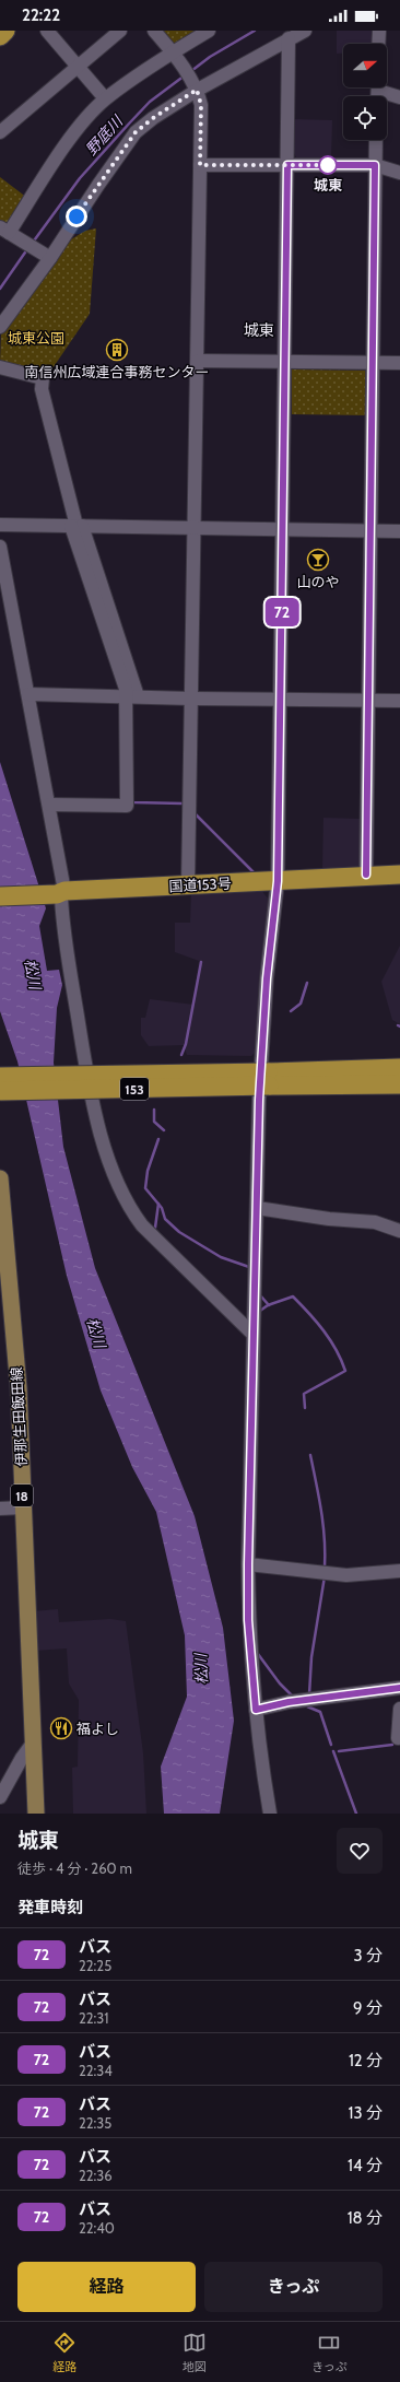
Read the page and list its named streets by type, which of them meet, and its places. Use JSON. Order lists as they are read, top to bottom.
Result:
{
  "streets": {
    "highway": ["国道153号", "153"],
    "main road": ["伊那生田飯田線", "18"]
  },
  "districts": ["城東"],
  "water": ["野底川", "松川"],
  "parks": ["城東公園"],
  "places": {
    "other": ["城東"],
    "building": ["南信州広域連合事務センター"],
    "bar": ["山のや"],
    "restaurant": ["福よし"]
  },
  "lines": ["bus line 72"],
  "north": "right",
  "page": {
    "status": "22:22",
    "on_map": "72",
    "heading": [
      ["城東", "徒歩 · 4 分 · 260 m"],
      "発車時刻"
    ],
    "list": [
      {
        "mark": "72",
        "name": "バス",
        "note": "22:25",
        "value": "3 分"
      },
      {
        "mark": "72",
        "name": "バス",
        "note": "22:31",
        "value": "9 分"
      },
      {
        "mark": "72",
        "name": "バス",
        "note": "22:34",
        "value": "12 分"
      },
      {
        "mark": "72",
        "name": "バス",
        "note": "22:35",
        "value": "13 分"
      },
      {
        "mark": "72",
        "name": "バス",
        "note": "22:36",
        "value": "14 分"
      },
      {
        "mark": "72",
        "name": "バス",
        "note": "22:40",
        "value": "18 分"
      }
    ],
    "buttons": ["経路", "きっぷ"],
    "tabs": ["経路", "地図", "きっぷ"]
  }
}
